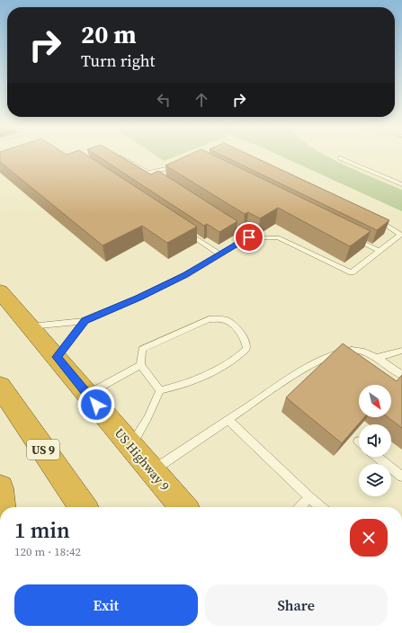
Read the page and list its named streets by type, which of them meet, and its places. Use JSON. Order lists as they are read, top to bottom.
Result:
{
  "streets": {
    "highway": ["US 9", "US Highway 9"]
  },
  "north": "bottom right",
  "page": {
    "turn": ["20 m", "Turn right"],
    "heading": ["1 min", "120 m · 18:42"],
    "buttons": ["Exit", "Share"]
  }
}
